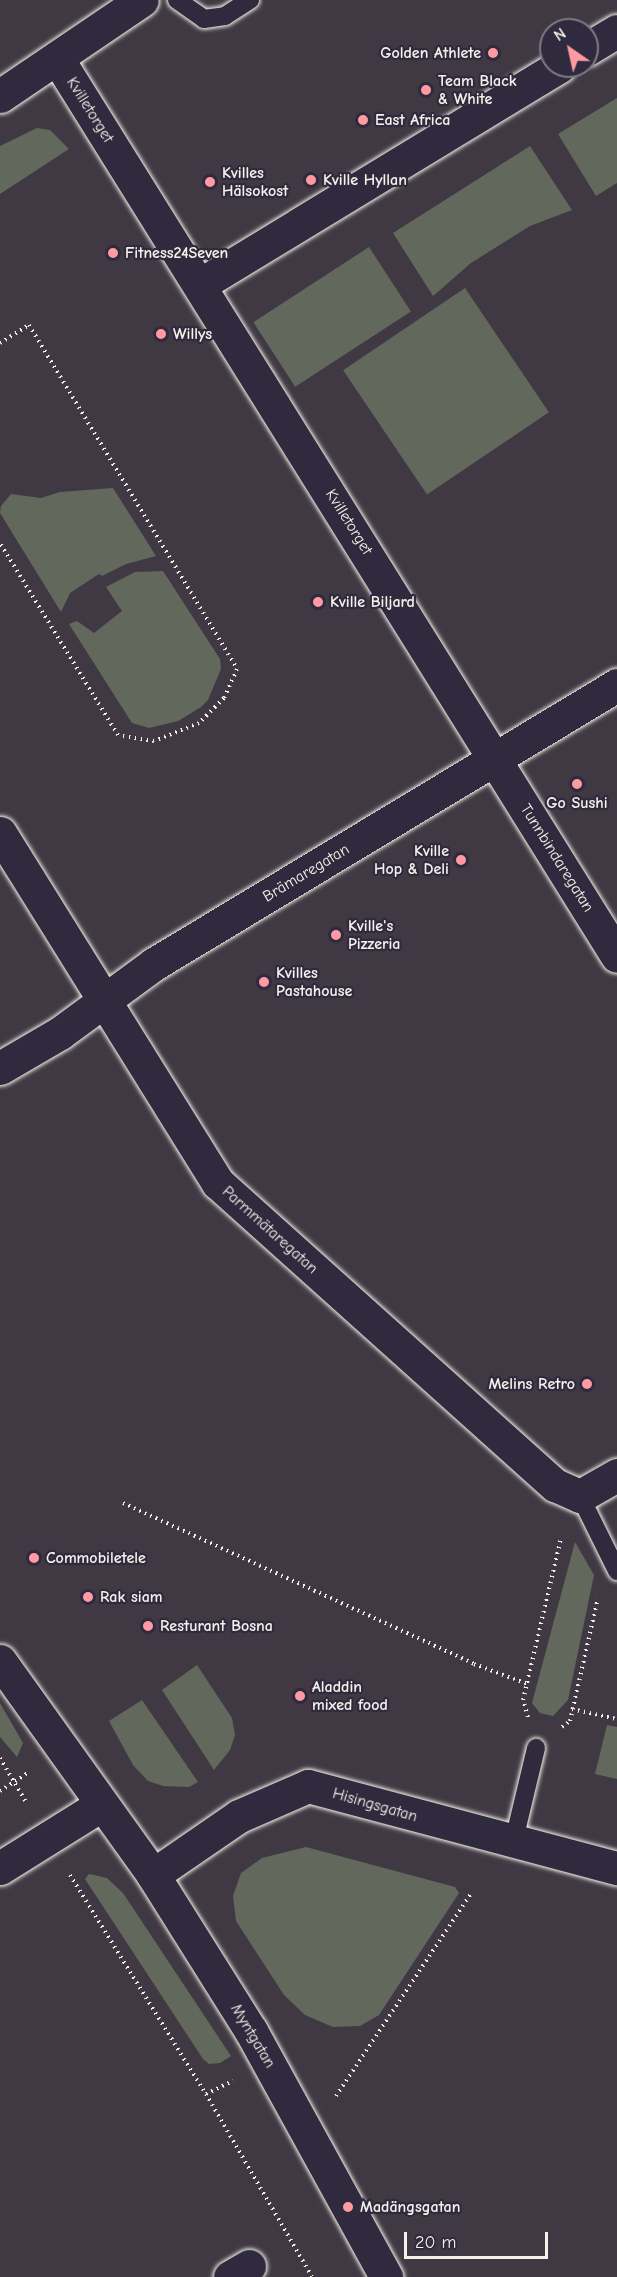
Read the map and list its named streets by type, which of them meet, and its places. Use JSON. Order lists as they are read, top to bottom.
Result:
{
  "streets": {
    "street": [
      "Kvilletorget",
      "Tunnbindaregatan",
      "Brämaregatan",
      "Parmmätaregatan",
      "Hisingsgatan",
      "Myntgatan"
    ]
  },
  "crossings": [
    ["Kvilletorget", "Tunnbindaregatan"],
    ["Kvilletorget", "Brämaregatan"],
    ["Tunnbindaregatan", "Brämaregatan"],
    ["Brämaregatan", "Parmmätaregatan"],
    ["Hisingsgatan", "Myntgatan"]
  ],
  "places": [
    "Golden Athlete",
    "Team Black & White",
    "East Africa",
    "Kville Hyllan",
    "Kvilles Hälsokost",
    "Fitness24Seven",
    "Willys",
    "Kville Biljard",
    "Go Sushi",
    "Kville Hop & Deli",
    "Kville's Pizzeria",
    "Kvilles Pastahouse",
    "Melins Retro",
    "Commobiletele",
    "Rak siam",
    "Resturant Bosna",
    "Aladdin mixed food",
    "Madängsgatan"
  ],
  "scale_bar": "20 m",
  "north": "top left"
}
